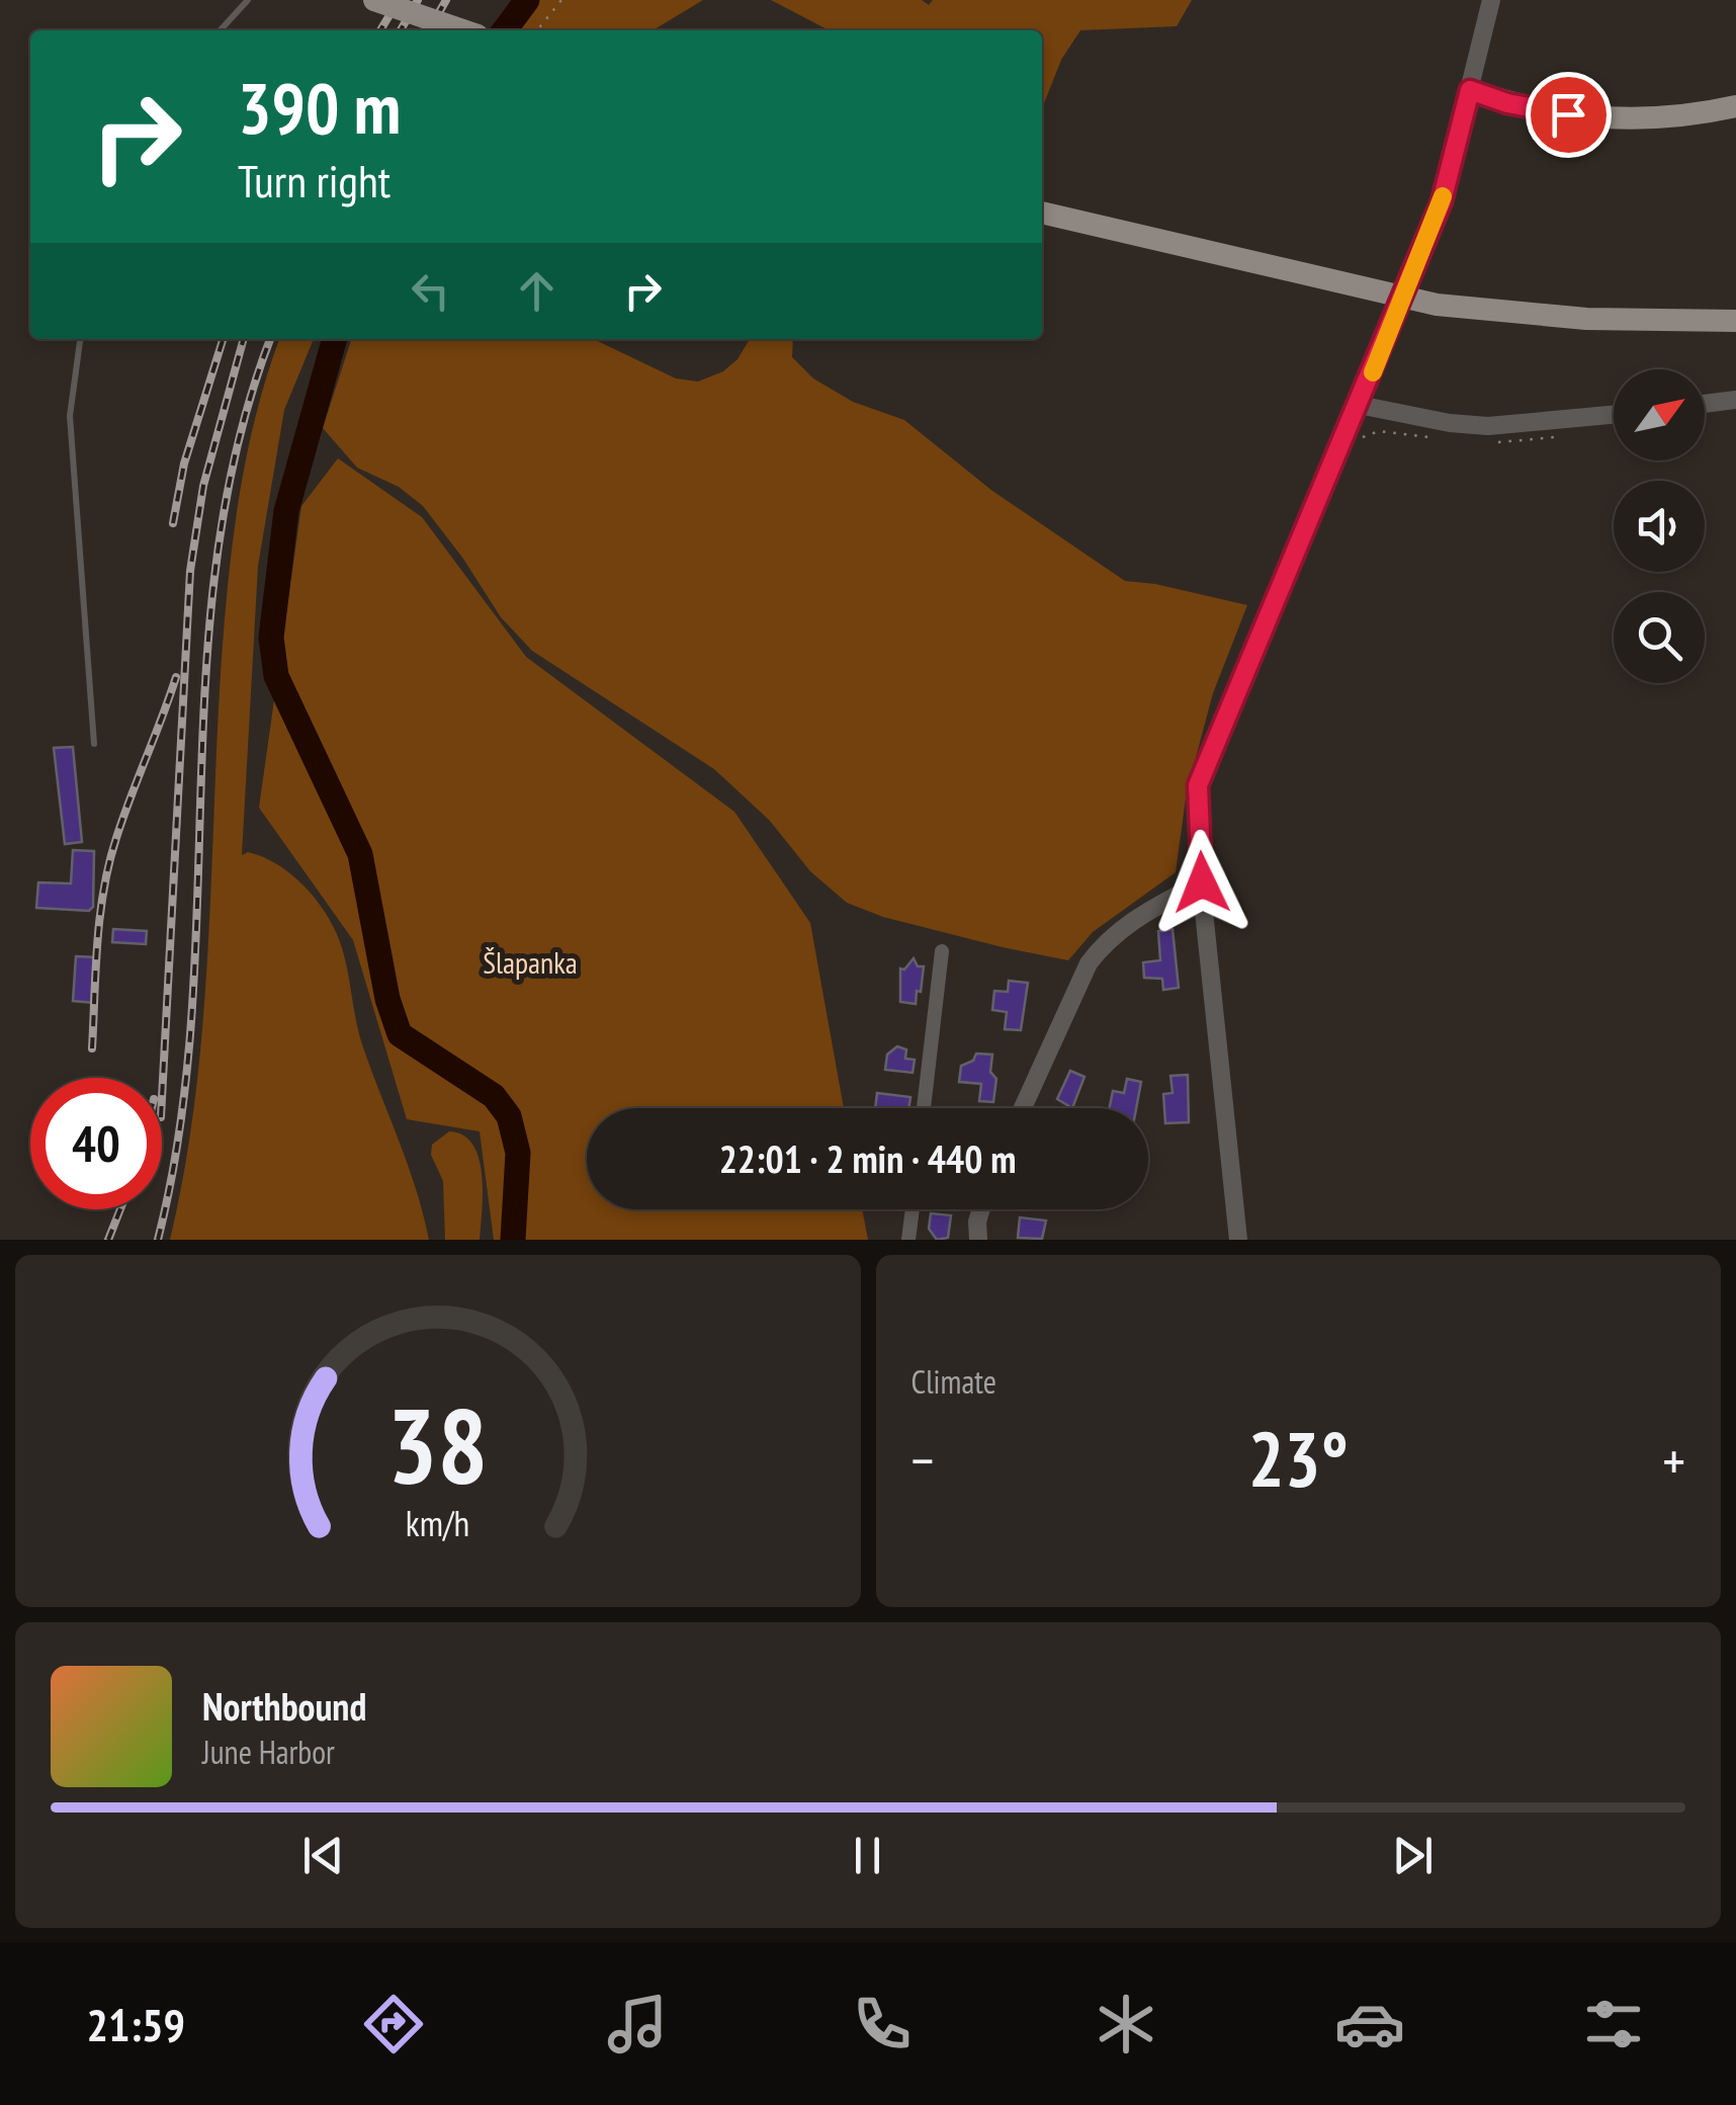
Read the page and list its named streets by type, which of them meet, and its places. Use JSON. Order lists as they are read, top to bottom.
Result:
{
  "parks": ["Šlapanka"],
  "north": "top right",
  "page": {
    "turn": ["390 m", "Turn right"],
    "limit": "40",
    "trip": "22:01 · 2 min · 440 m",
    "tile": "Climate",
    "heat": ["−", "23°", "+"],
    "song": ["Northbound", "June Harbor"],
    "tabs": "21:59",
    "gauge": ["38", "km/h"]
  }
}
